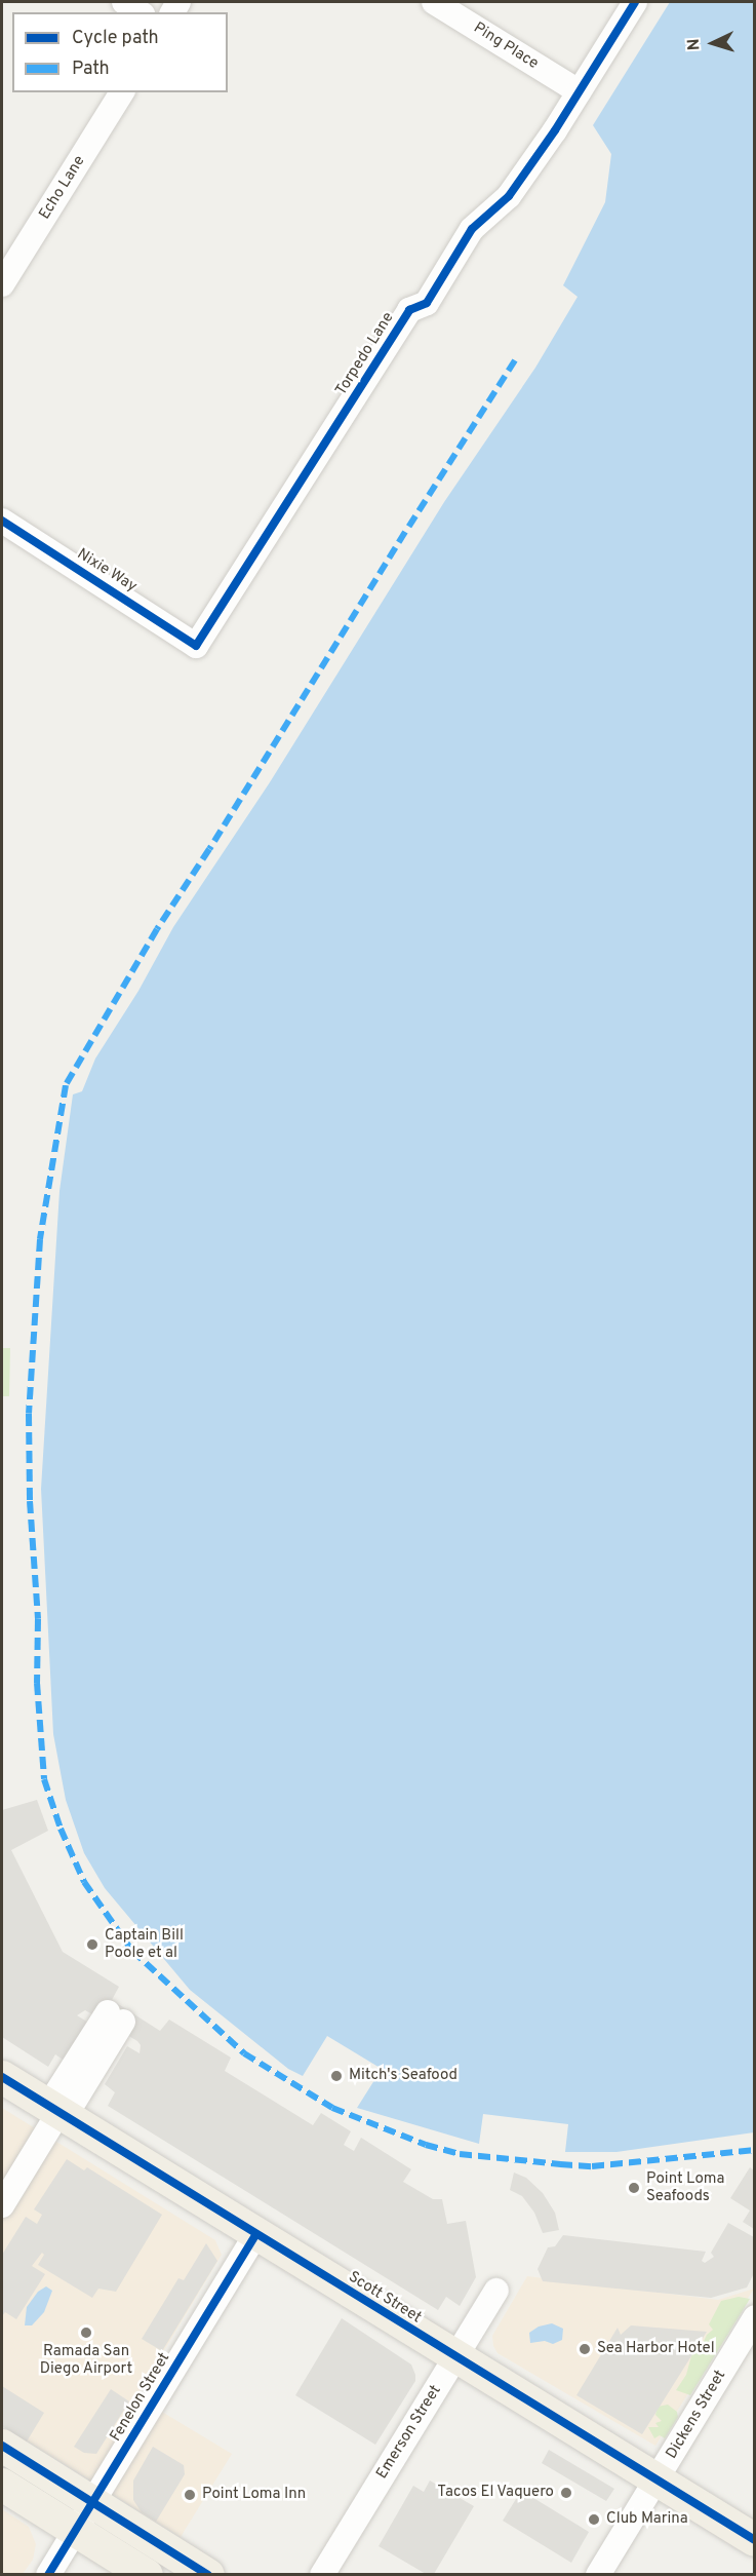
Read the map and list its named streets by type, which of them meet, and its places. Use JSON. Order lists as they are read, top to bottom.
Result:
{
  "streets": {
    "main road": ["Scott Street"],
    "street": [
      "Ping Place",
      "Echo Lane",
      "Torpedo Lane",
      "Nixie Way",
      "Fenelon Street",
      "Dickens Street",
      "Emerson Street"
    ]
  },
  "crossings": [
    ["Ping Place", "Torpedo Lane"],
    ["Torpedo Lane", "Nixie Way"],
    ["Scott Street", "Fenelon Street"],
    ["Scott Street", "Dickens Street"],
    ["Scott Street", "Emerson Street"]
  ],
  "places": [
    "Captain Bill Poole et al",
    "Mitch's Seafood",
    "Point Loma Seafoods",
    "Ramada San Diego Airport",
    "Sea Harbor Hotel",
    "Tacos El Vaquero",
    "Point Loma Inn",
    "Club Marina"
  ],
  "legend": ["Cycle path", "Path"],
  "north": "left"
}
